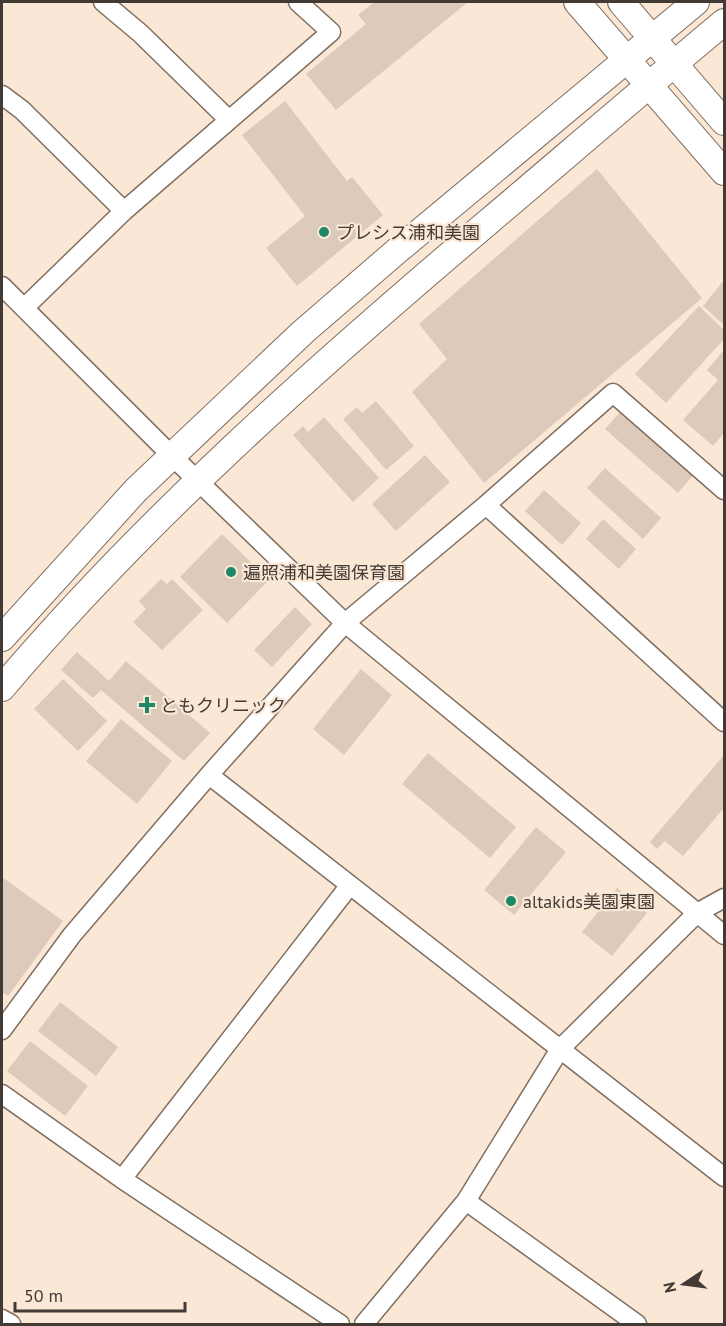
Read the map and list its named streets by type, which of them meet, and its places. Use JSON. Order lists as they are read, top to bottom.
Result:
{
  "places": {
    "other": ["プレシス浦和美園", "遍照浦和美園保育園", "altakids美園東園"],
    "health": ["ともクリニック"]
  },
  "scale_bar": "50 m",
  "north": "left"
}
